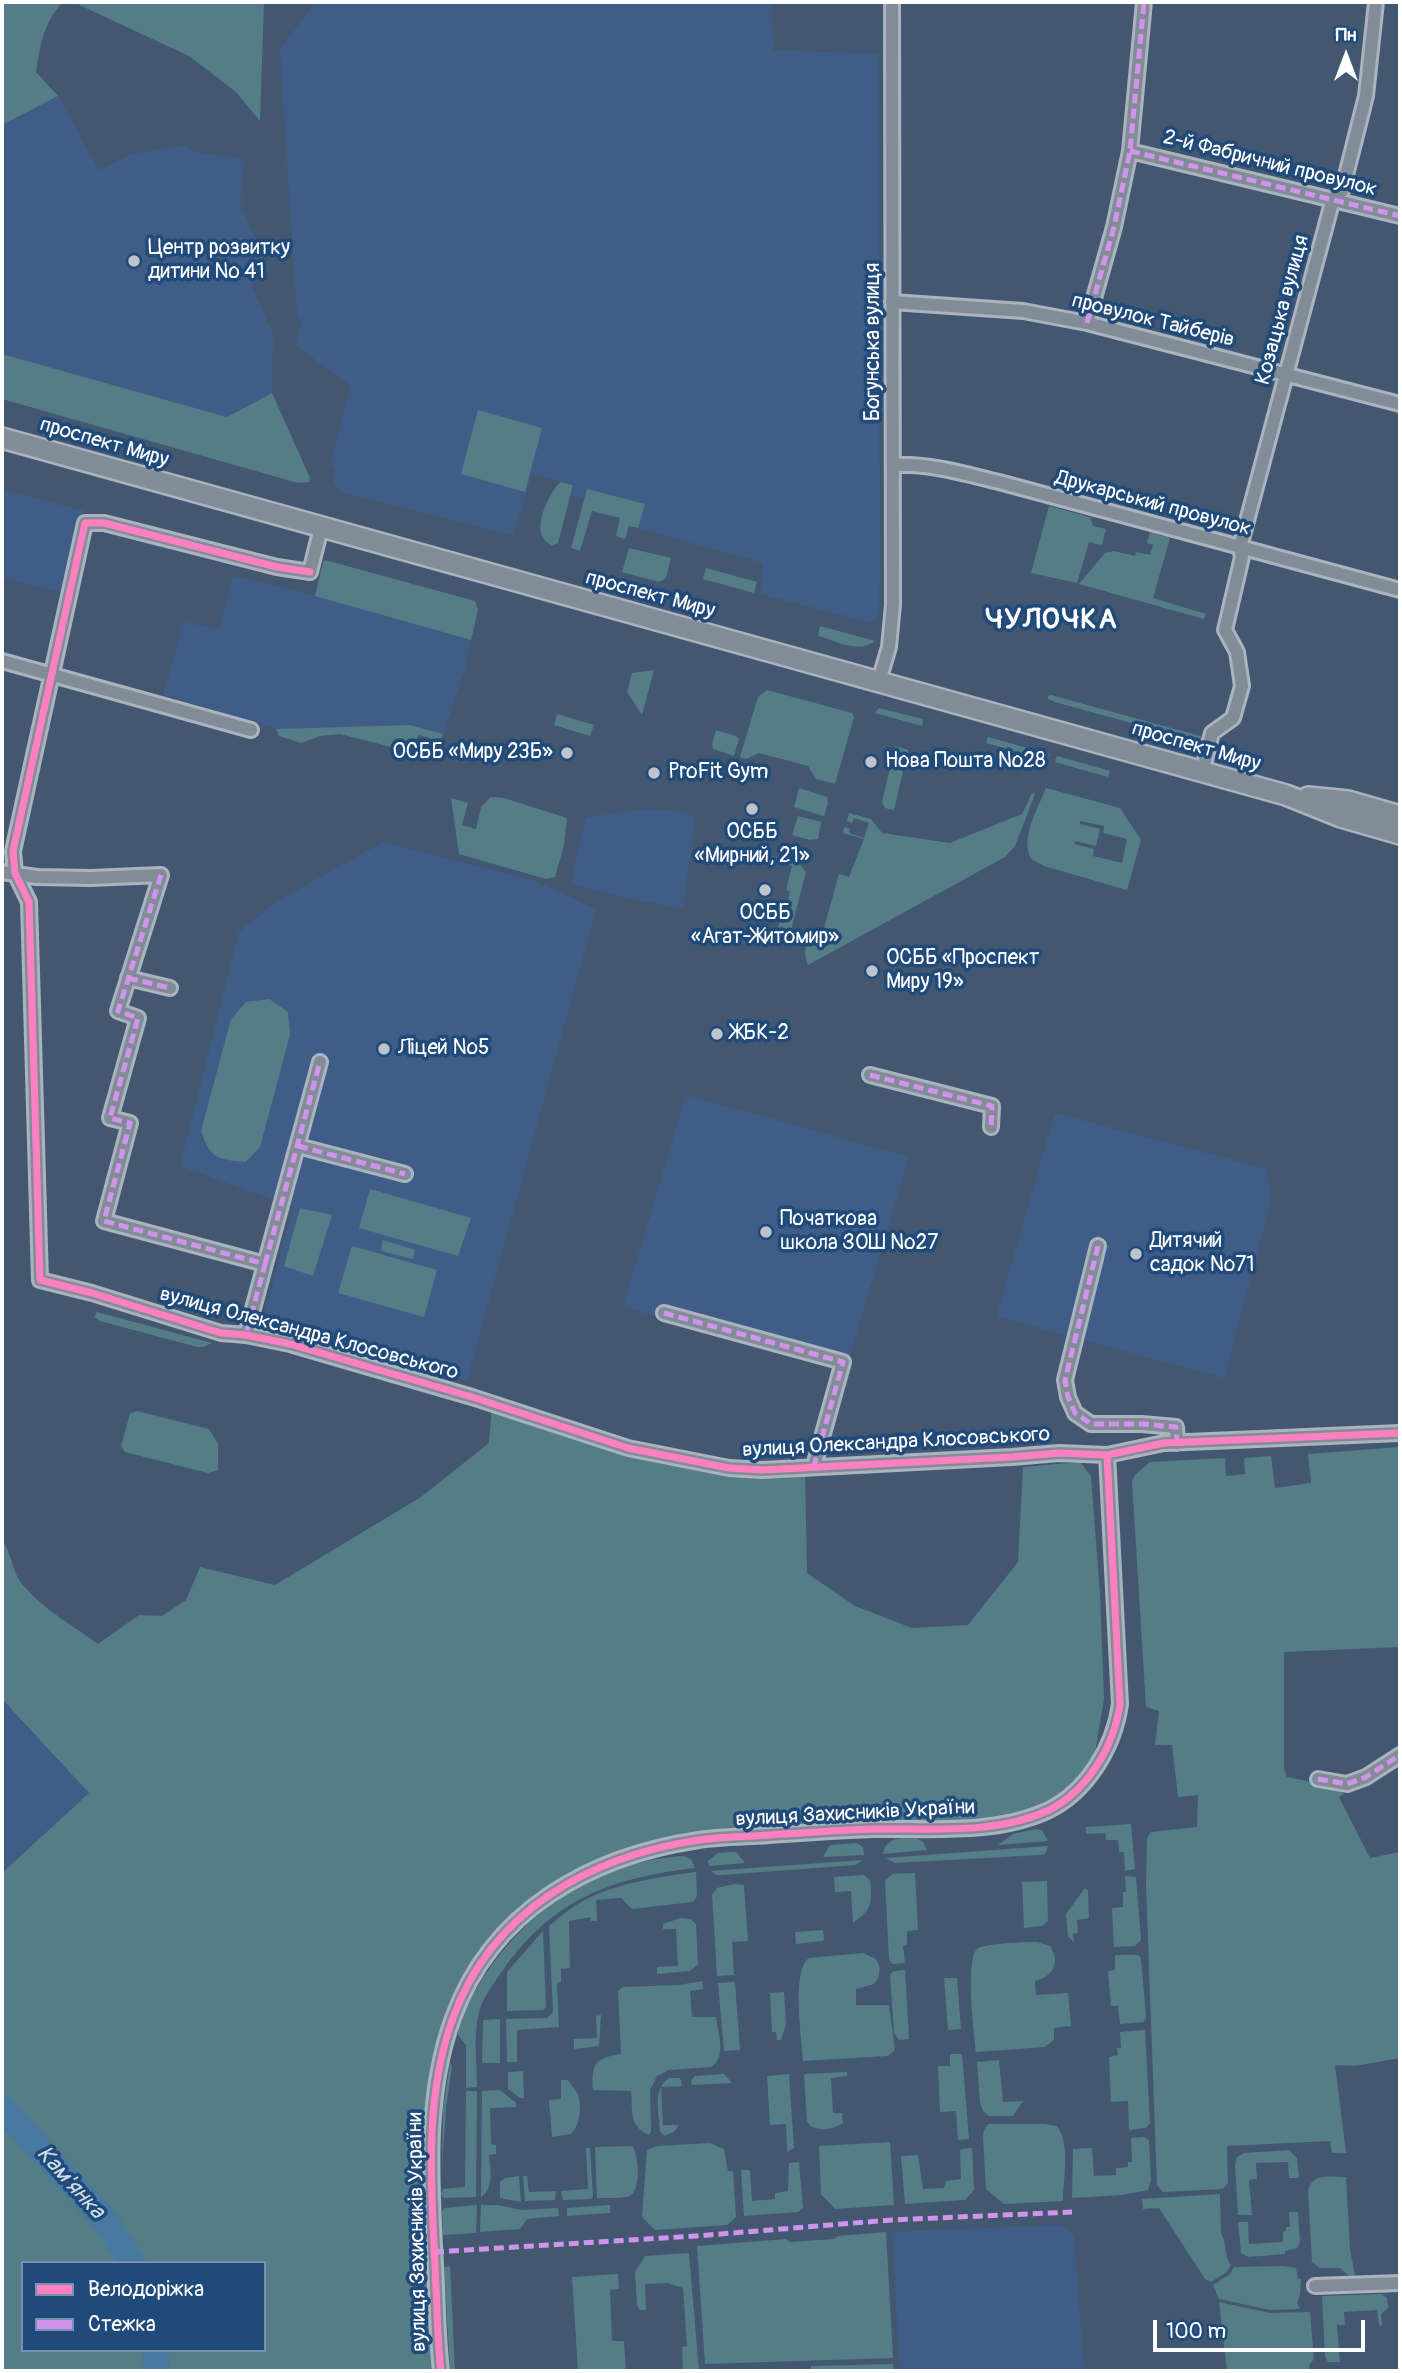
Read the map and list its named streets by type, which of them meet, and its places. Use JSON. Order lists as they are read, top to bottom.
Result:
{
  "streets": {
    "main road": ["проспект Миру"],
    "street": [
      "2-й Фабричний провулок",
      "Козацька вулиця",
      "провулок Тайберів",
      "Богунська вулиця",
      "Друкарський провулок",
      "вулиця Олександра Клосовського",
      "вулиця Захисників України"
    ]
  },
  "crossings": [
    ["2-й Фабричний провулок", "Козацька вулиця"],
    ["Козацька вулиця", "провулок Тайберів"],
    ["Козацька вулиця", "проспект Миру"],
    ["Козацька вулиця", "Друкарський провулок"],
    ["провулок Тайберів", "Богунська вулиця"],
    ["Богунська вулиця", "проспект Миру"],
    ["Богунська вулиця", "Друкарський провулок"],
    ["вулиця Олександра Клосовського", "вулиця Захисників України"]
  ],
  "districts": ["ЧУЛОЧКА"],
  "water": ["Кам'янка"],
  "places": [
    "Центр розвитку дитини № 41",
    "ОСББ «Миру 23Б»",
    "Нова Пошта №28",
    "ProFit Gym",
    "ОСББ «Мирний, 21»",
    "ОСББ «Агат-Житомир»",
    "ОСББ «Проспект Миру 19»",
    "ЖБК-2",
    "Ліцей №5",
    "Початкова школа ЗОШ №27",
    "Дитячий садок №71"
  ],
  "legend": ["Велодоріжка", "Стежка"],
  "scale_bar": "100 m",
  "north": "top"
}
